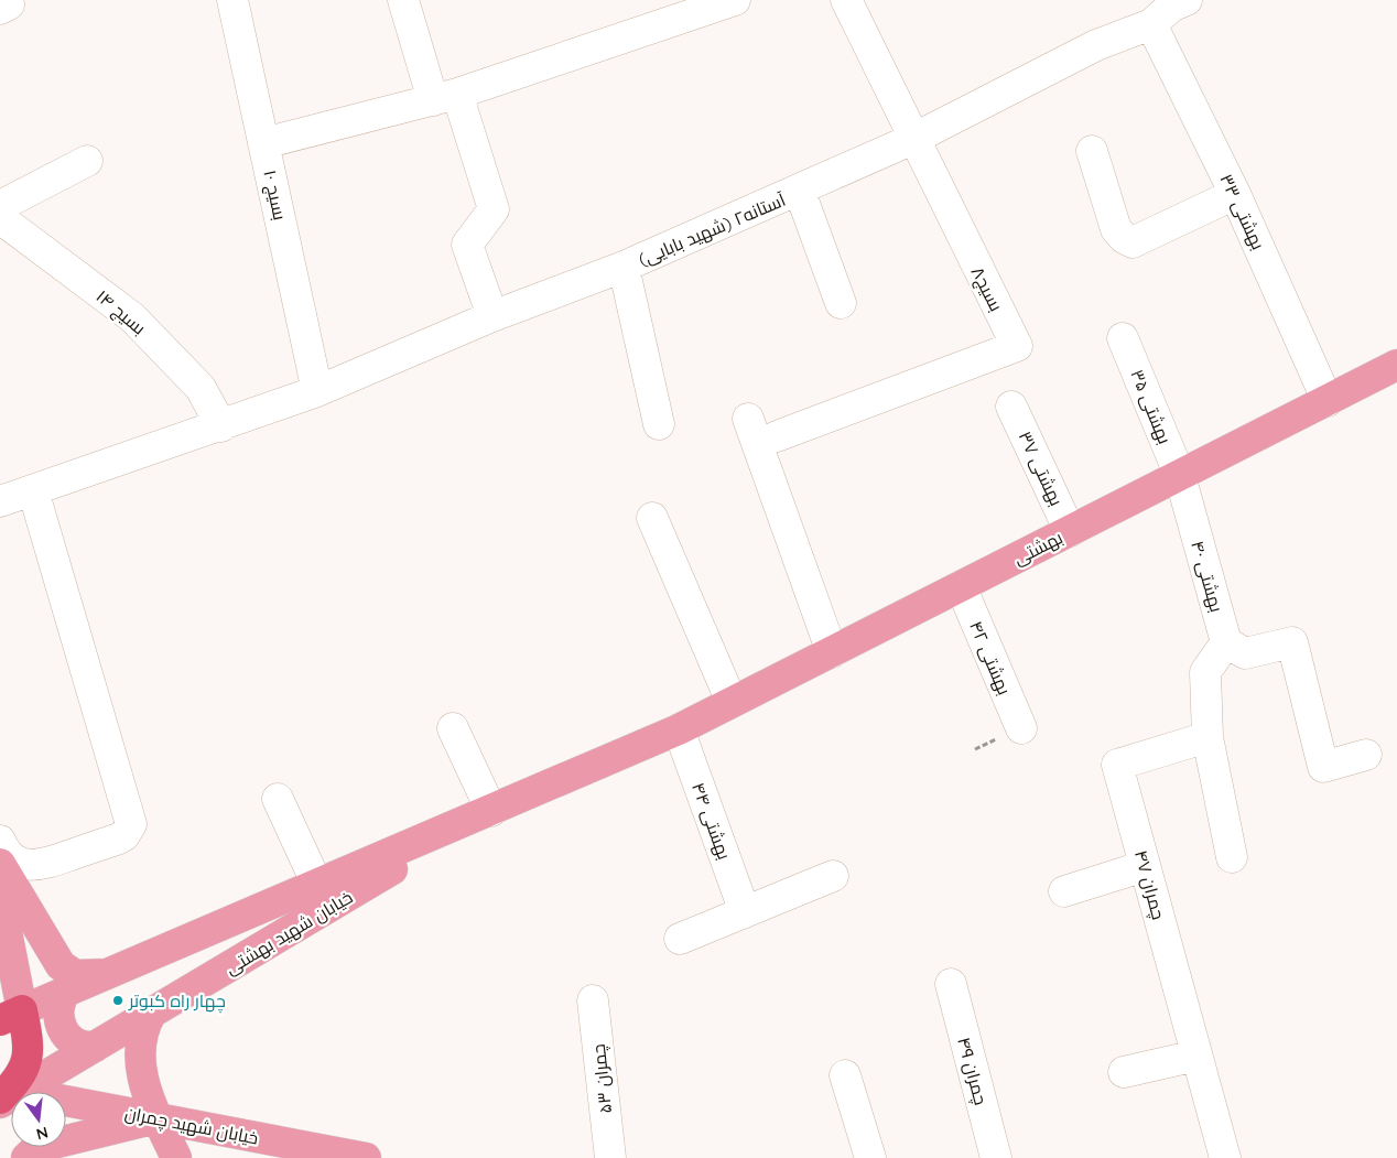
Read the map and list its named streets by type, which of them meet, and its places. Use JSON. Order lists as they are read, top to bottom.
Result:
{
  "streets": {
    "main road": ["بهشتی", "خیابان شهید بهشتی", "خیابان شهید چمران"],
    "street": [
      "بسیج ۱۰",
      "بهشتی ۳۳",
      "آستانه۲ (شهید بابایی)",
      "بسیج۸",
      "بسیج ۱۴",
      "بهشتی ۳۵",
      "بهشتی ۳۷",
      "بهشتی ۴۰",
      "بهشتی ۴۲",
      "بهشتی ۴۴",
      "چمران ۴۷",
      "چمران ۴۹",
      "چمران ۵۳"
    ]
  },
  "crossings": [
    ["بسیج ۱۰", "آستانه۲ (شهید بابایی)"],
    ["بهشتی ۳۳", "آستانه۲ (شهید بابایی)"],
    ["بهشتی ۳۳", "بهشتی"],
    ["آستانه۲ (شهید بابایی)", "بسیج۸"],
    ["آستانه۲ (شهید بابایی)", "بسیج ۱۴"],
    ["بهشتی ۳۵", "بهشتی"],
    ["بهشتی ۳۵", "بهشتی ۴۰"],
    ["بهشتی ۳۷", "بهشتی"],
    ["بهشتی", "بهشتی ۴۰"],
    ["بهشتی", "بهشتی ۴۲"],
    ["بهشتی", "بهشتی ۴۴"],
    ["بهشتی", "خیابان شهید بهشتی"],
    ["بهشتی ۴۴", "خیابان شهید بهشتی"],
    ["خیابان شهید بهشتی", "خیابان شهید چمران"]
  ],
  "places": ["چهار راه کبوتر"],
  "north": "bottom"
}
